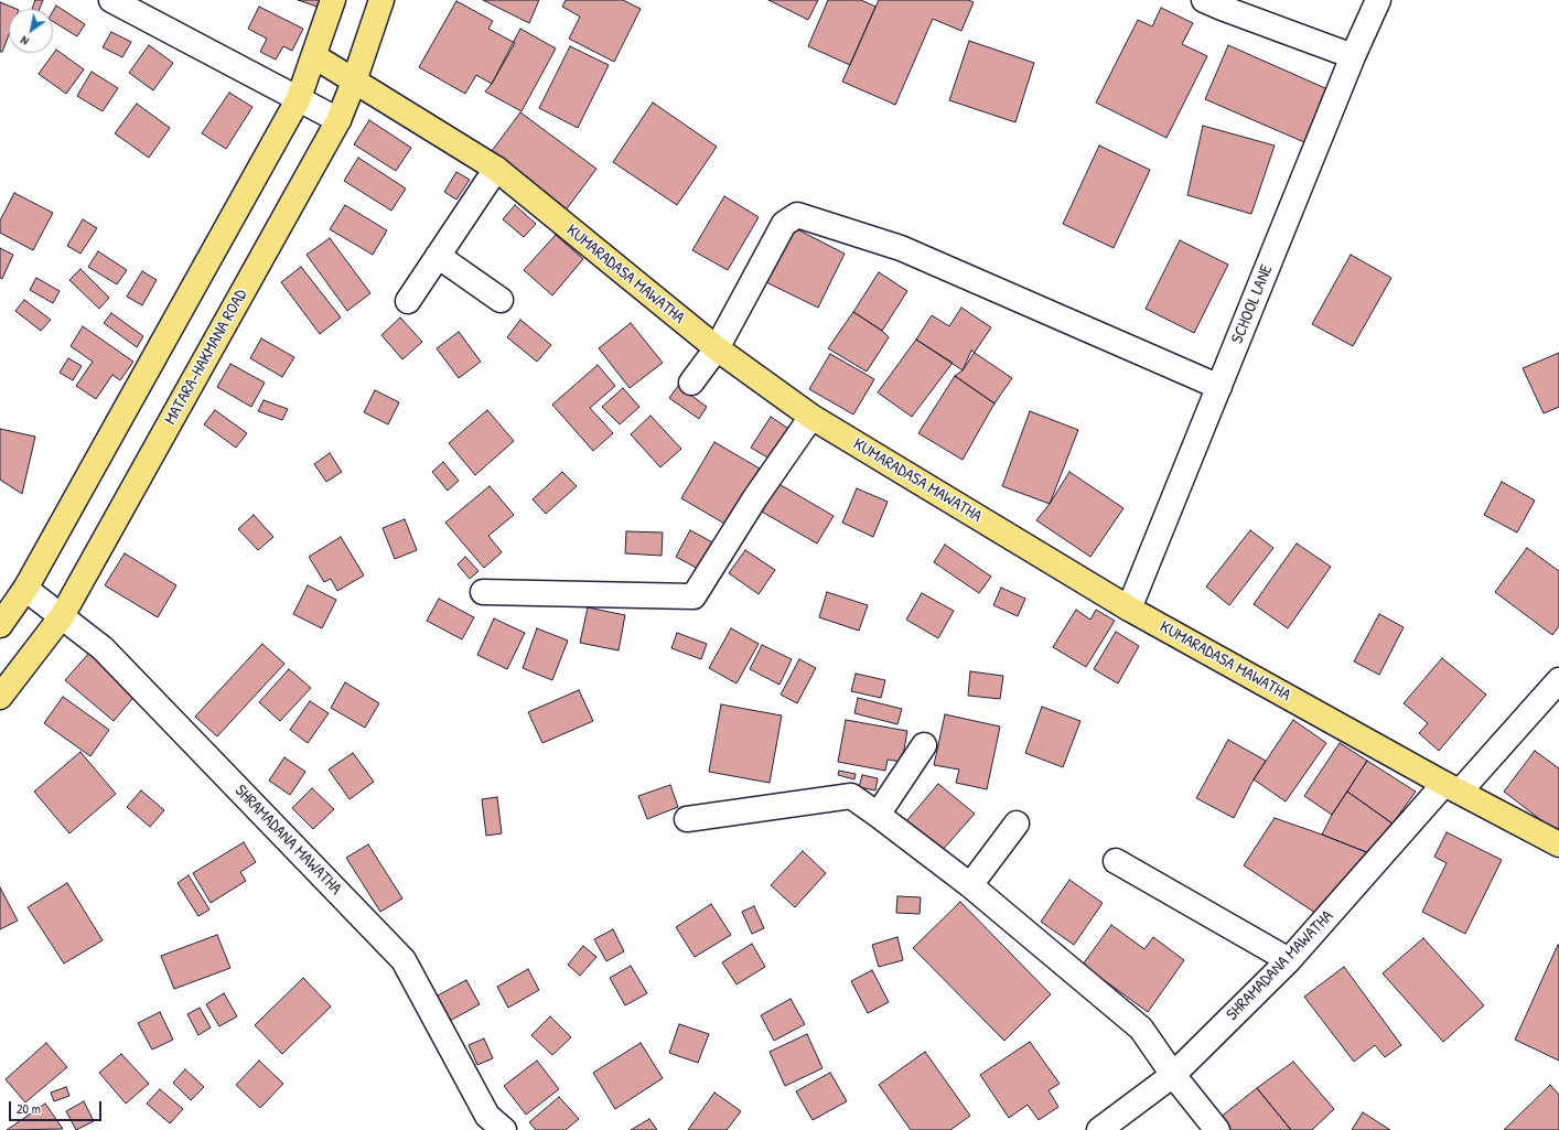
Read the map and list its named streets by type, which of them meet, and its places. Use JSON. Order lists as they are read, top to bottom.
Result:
{
  "streets": {
    "main road": ["KUMARADASA MAWATHA", "MATARA-HAKMANA ROAD"],
    "street": ["SCHOOL LANE", "SHRAMADANA MAWATHA"]
  },
  "crossings": [
    ["KUMARADASA MAWATHA", "SCHOOL LANE"],
    ["KUMARADASA MAWATHA", "MATARA-HAKMANA ROAD"],
    ["KUMARADASA MAWATHA", "SHRAMADANA MAWATHA"],
    ["MATARA-HAKMANA ROAD", "SHRAMADANA MAWATHA"]
  ],
  "scale_bar": "20 m",
  "north": "bottom left"
}
